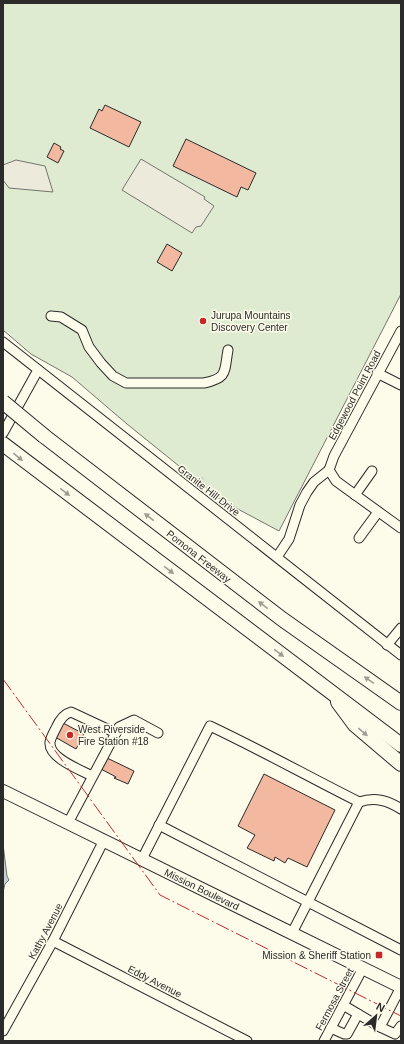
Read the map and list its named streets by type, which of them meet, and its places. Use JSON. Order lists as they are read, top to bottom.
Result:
{
  "streets": {
    "highway": ["Pomona Freeway"],
    "main road": ["Mission Boulevard"],
    "street": [
      "Edgewood Point Road",
      "Granite Hill Drive",
      "Kathy Avenue",
      "Eddy Avenue",
      "Fermosa Street"
    ]
  },
  "crossings": [
    ["Mission Boulevard", "Kathy Avenue"],
    ["Mission Boulevard", "Fermosa Street"],
    ["Kathy Avenue", "Eddy Avenue"]
  ],
  "places": {
    "other": ["Jurupa Mountains Discovery Center", "West Riverside Fire Station #18"],
    "transit": ["Mission & Sheriff Station"]
  },
  "north": "top right"
}
